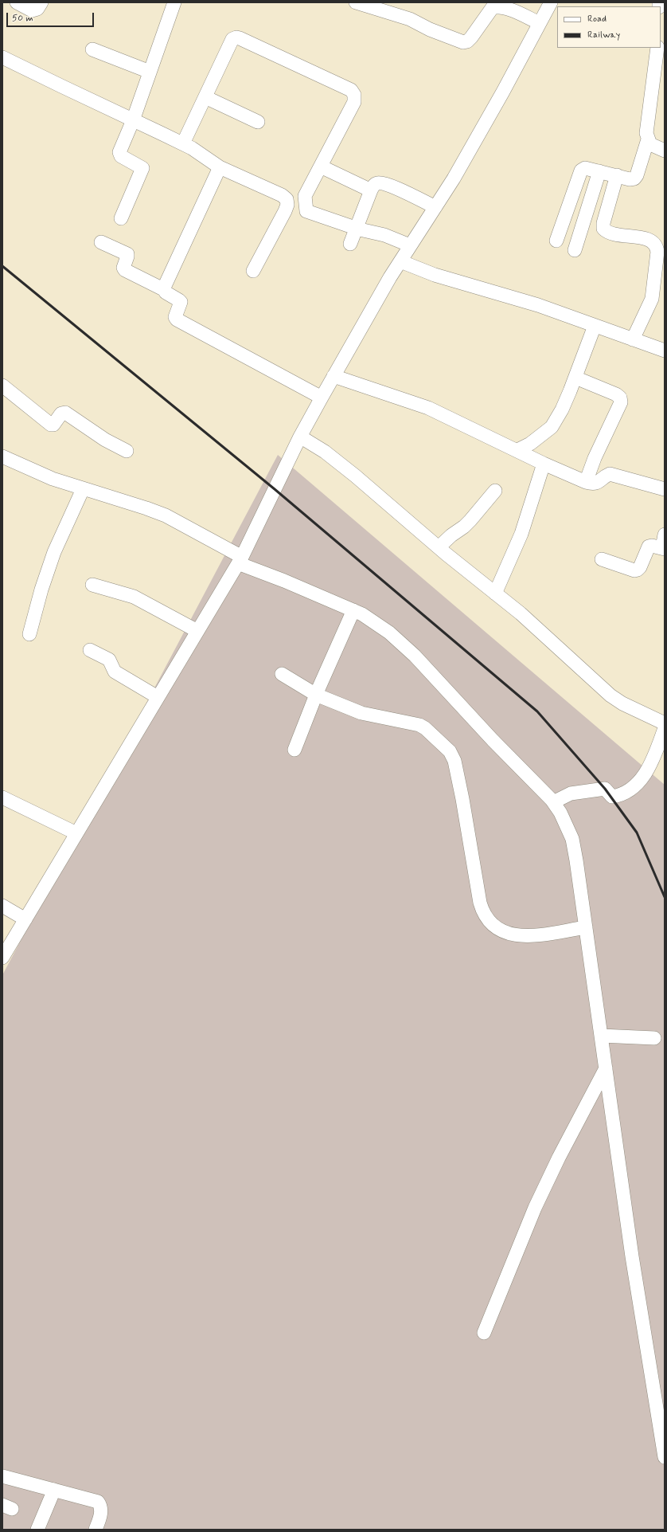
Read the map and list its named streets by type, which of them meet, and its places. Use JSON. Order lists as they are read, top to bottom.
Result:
{
  "legend": ["Road", "Railway"],
  "scale_bar": "50 m"
}
